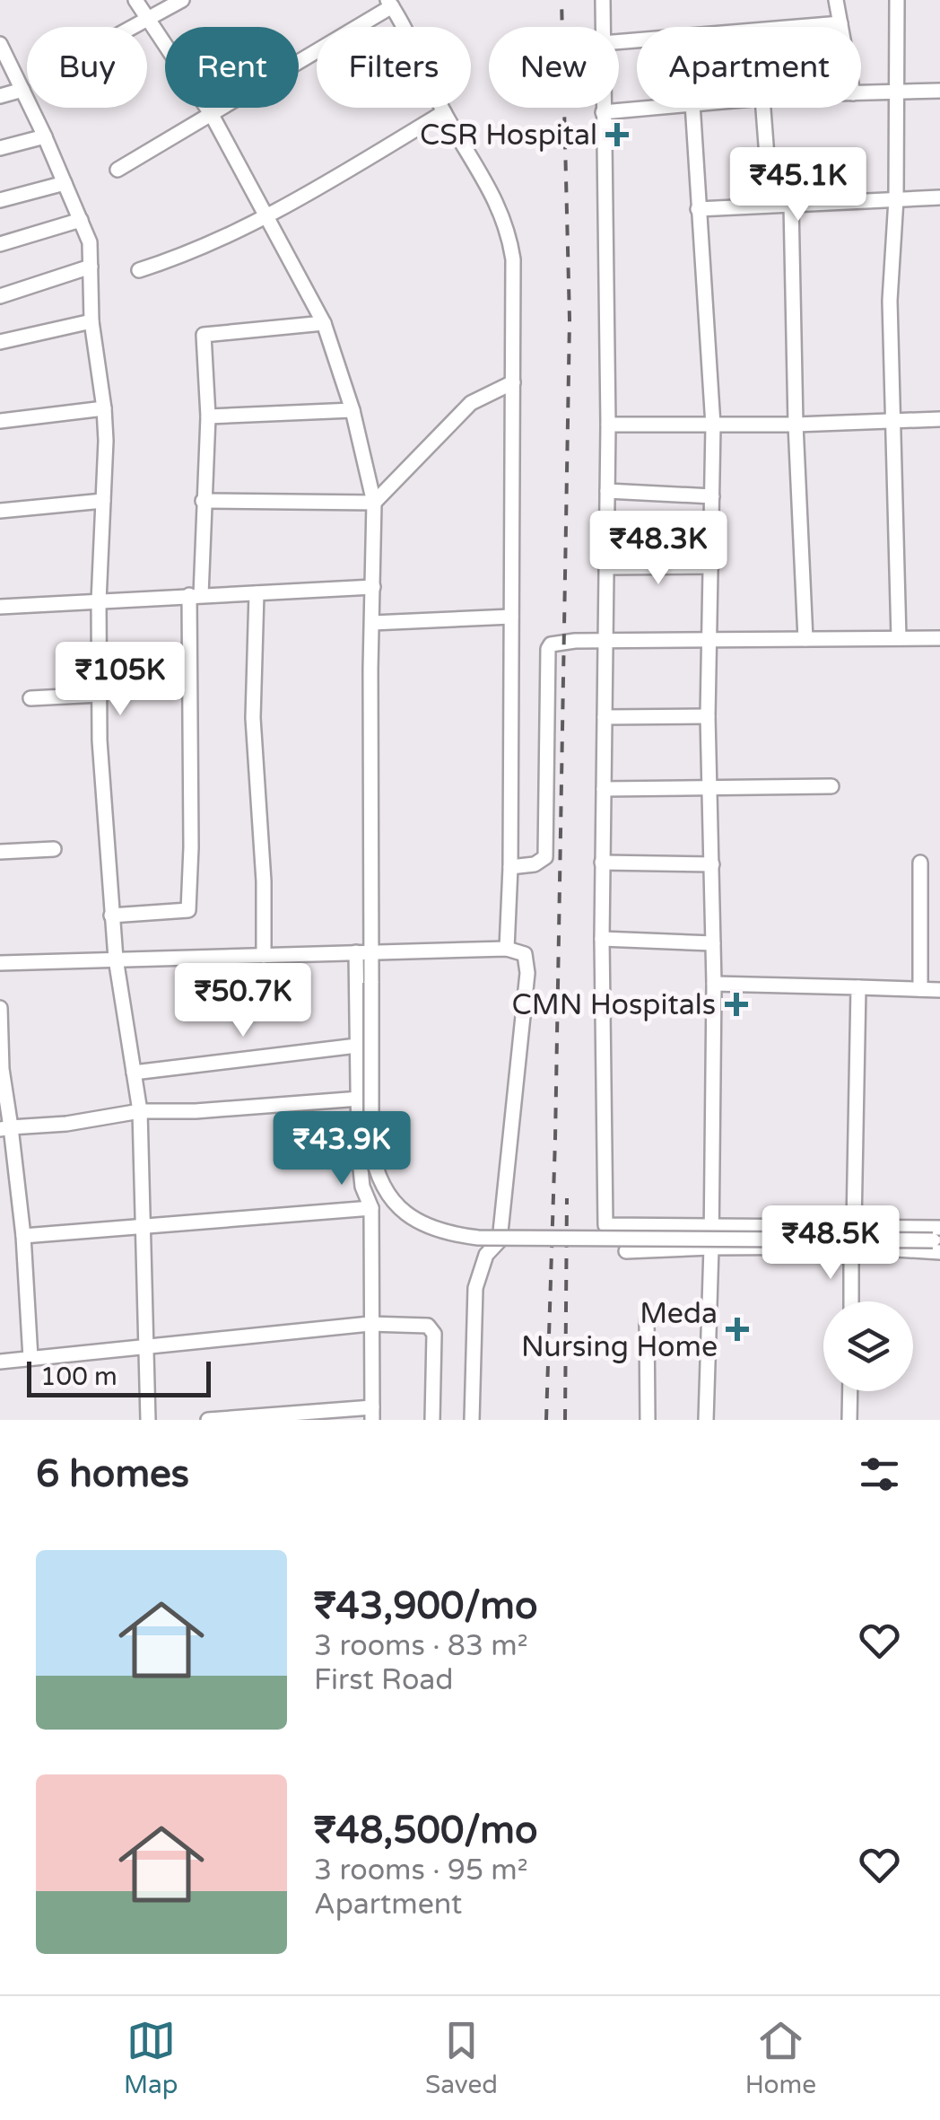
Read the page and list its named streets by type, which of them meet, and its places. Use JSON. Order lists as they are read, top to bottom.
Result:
{
  "places": {
    "health": ["CSR Hospital", "CMN Hospitals", "Meda Nursing Home"]
  },
  "scale_bar": "100 m",
  "page": {
    "chip": [
      "Buy",
      "Rent",
      "Filters",
      "New",
      "Apartment"
    ],
    "price": [
      "₹45.1K",
      "₹48.3K",
      "₹105K",
      "₹50.7K",
      "₹43.9K",
      "₹48.5K"
    ],
    "scale": "100 m",
    "heading": "6 homes",
    "list": [
      {
        "name": "₹43,900/mo",
        "note": "3 rooms · 83 m² · First Road"
      },
      {
        "name": "₹48,500/mo",
        "note": "3 rooms · 95 m² · Apartment"
      }
    ],
    "tabs": ["Map", "Saved", "Home"]
  }
}
